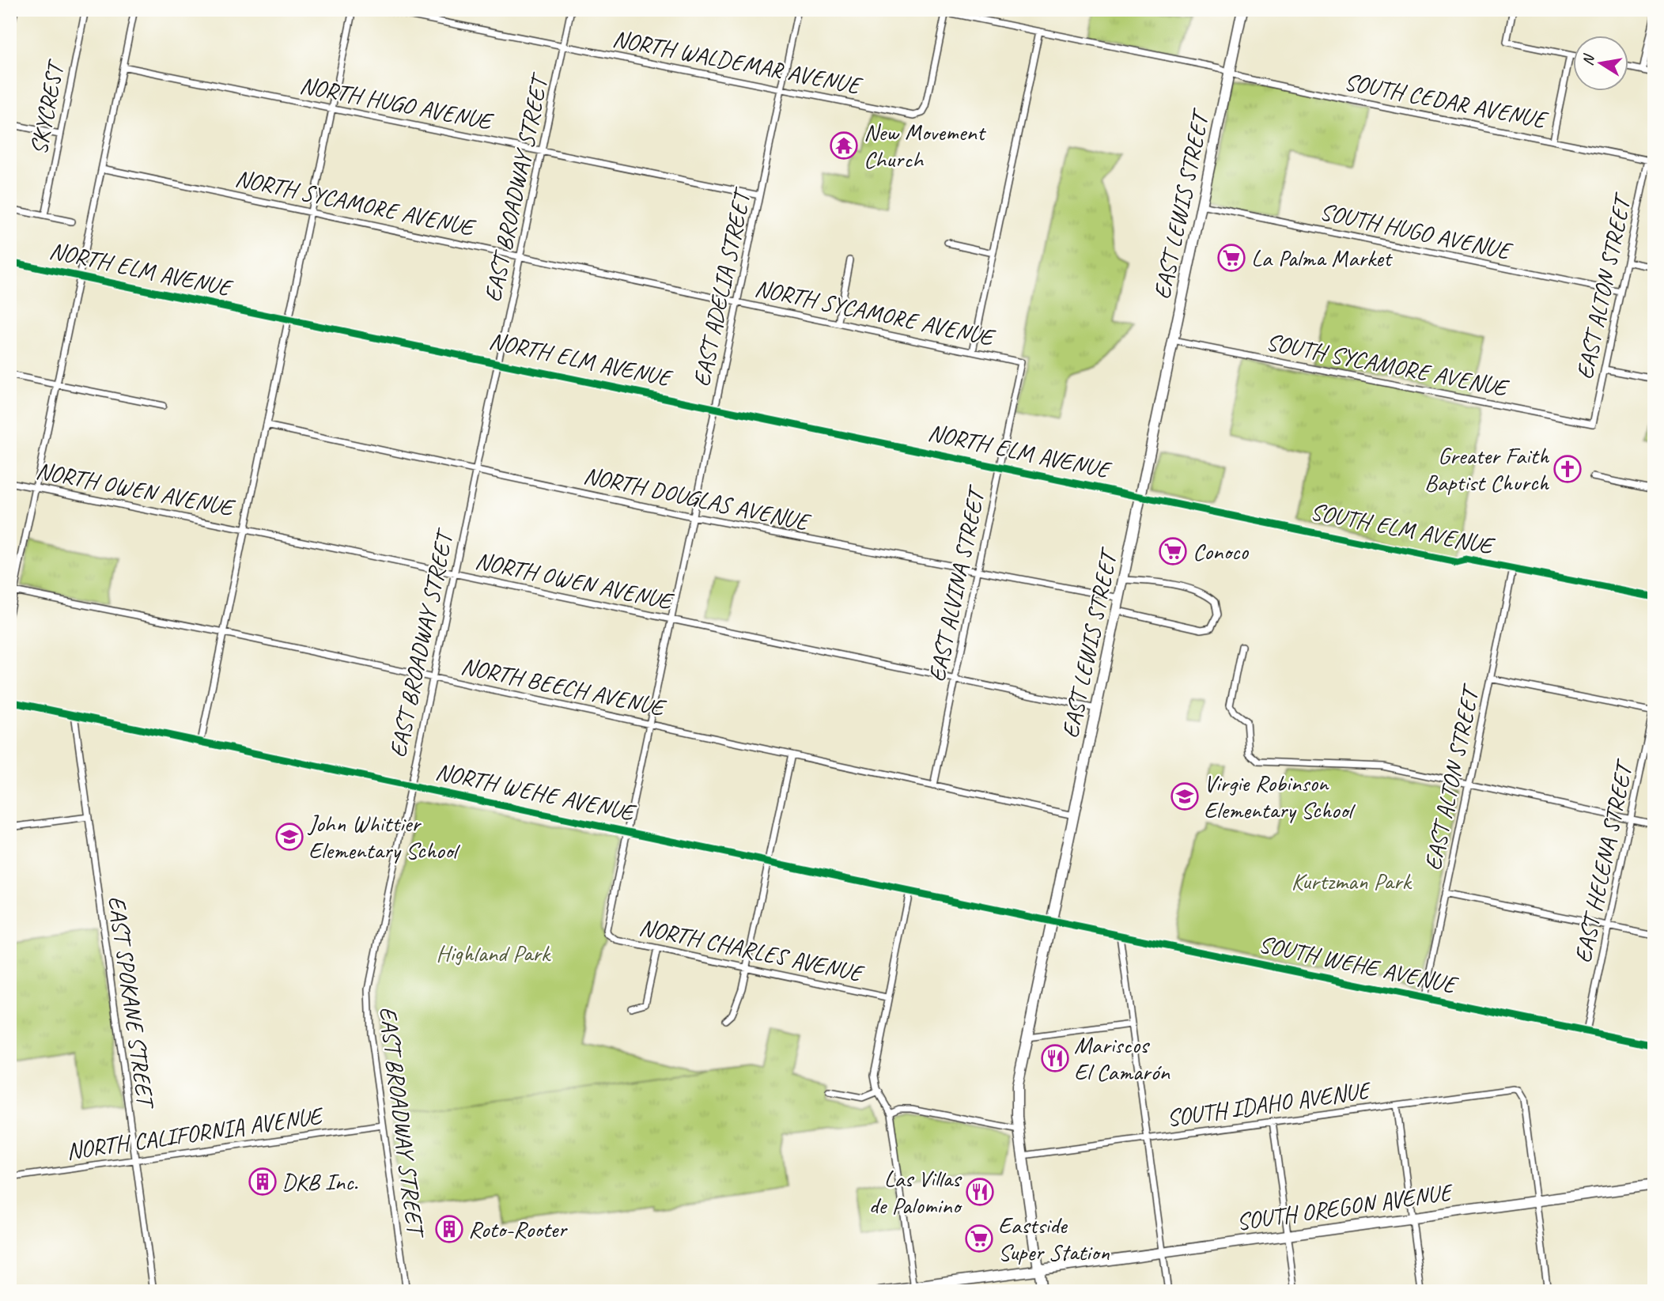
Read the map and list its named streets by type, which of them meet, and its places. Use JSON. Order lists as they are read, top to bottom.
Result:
{
  "streets": {
    "main road": ["EAST LEWIS STREET", "SOUTH OREGON AVENUE"],
    "street": [
      "NORTH WALDEMAR AVENUE",
      "SOUTH CEDAR AVENUE",
      "NORTH HUGO AVENUE",
      "SKYCREST",
      "EAST BROADWAY STREET",
      "NORTH SYCAMORE AVENUE",
      "SOUTH HUGO AVENUE",
      "NORTH ELM AVENUE",
      "EAST ALTON STREET",
      "EAST ADELIA STREET",
      "SOUTH SYCAMORE AVENUE",
      "NORTH OWEN AVENUE",
      "NORTH DOUGLAS AVENUE",
      "SOUTH ELM AVENUE",
      "EAST ALVINA STREET",
      "NORTH BEECH AVENUE",
      "NORTH WEHE AVENUE",
      "EAST HELENA STREET",
      "NORTH CHARLES AVENUE",
      "SOUTH WEHE AVENUE",
      "EAST SPOKANE STREET",
      "SOUTH IDAHO AVENUE",
      "NORTH CALIFORNIA AVENUE"
    ]
  },
  "crossings": [
    ["NORTH WALDEMAR AVENUE", "SOUTH CEDAR AVENUE"],
    ["NORTH WALDEMAR AVENUE", "EAST BROADWAY STREET"],
    ["NORTH WALDEMAR AVENUE", "EAST ADELIA STREET"],
    ["SOUTH CEDAR AVENUE", "EAST LEWIS STREET"],
    ["SOUTH CEDAR AVENUE", "EAST ALTON STREET"],
    ["NORTH HUGO AVENUE", "EAST BROADWAY STREET"],
    ["NORTH HUGO AVENUE", "EAST ADELIA STREET"],
    ["EAST BROADWAY STREET", "NORTH SYCAMORE AVENUE"],
    ["EAST BROADWAY STREET", "NORTH ELM AVENUE"],
    ["EAST BROADWAY STREET", "NORTH OWEN AVENUE"],
    ["EAST BROADWAY STREET", "NORTH DOUGLAS AVENUE"],
    ["EAST BROADWAY STREET", "NORTH BEECH AVENUE"],
    ["EAST BROADWAY STREET", "NORTH WEHE AVENUE"],
    ["EAST BROADWAY STREET", "NORTH CALIFORNIA AVENUE"],
    ["NORTH SYCAMORE AVENUE", "EAST ADELIA STREET"],
    ["NORTH SYCAMORE AVENUE", "EAST ALVINA STREET"],
    ["EAST LEWIS STREET", "SOUTH HUGO AVENUE"],
    ["EAST LEWIS STREET", "NORTH ELM AVENUE"],
    ["EAST LEWIS STREET", "SOUTH SYCAMORE AVENUE"],
    ["EAST LEWIS STREET", "NORTH OWEN AVENUE"],
    ["EAST LEWIS STREET", "NORTH DOUGLAS AVENUE"],
    ["EAST LEWIS STREET", "SOUTH ELM AVENUE"],
    ["EAST LEWIS STREET", "NORTH BEECH AVENUE"],
    ["EAST LEWIS STREET", "NORTH WEHE AVENUE"],
    ["EAST LEWIS STREET", "SOUTH WEHE AVENUE"],
    ["EAST LEWIS STREET", "SOUTH IDAHO AVENUE"],
    ["EAST LEWIS STREET", "SOUTH OREGON AVENUE"],
    ["SOUTH HUGO AVENUE", "EAST ALTON STREET"],
    ["NORTH ELM AVENUE", "EAST ADELIA STREET"],
    ["NORTH ELM AVENUE", "SOUTH ELM AVENUE"],
    ["NORTH ELM AVENUE", "EAST ALVINA STREET"],
    ["EAST ALTON STREET", "SOUTH SYCAMORE AVENUE"],
    ["EAST ALTON STREET", "SOUTH ELM AVENUE"],
    ["EAST ALTON STREET", "SOUTH WEHE AVENUE"],
    ["EAST ADELIA STREET", "NORTH OWEN AVENUE"],
    ["EAST ADELIA STREET", "NORTH DOUGLAS AVENUE"],
    ["EAST ADELIA STREET", "NORTH BEECH AVENUE"],
    ["EAST ADELIA STREET", "NORTH WEHE AVENUE"],
    ["EAST ADELIA STREET", "NORTH CHARLES AVENUE"],
    ["NORTH OWEN AVENUE", "EAST ALVINA STREET"],
    ["NORTH DOUGLAS AVENUE", "EAST ALVINA STREET"],
    ["EAST ALVINA STREET", "NORTH BEECH AVENUE"],
    ["NORTH WEHE AVENUE", "SOUTH WEHE AVENUE"],
    ["NORTH WEHE AVENUE", "EAST SPOKANE STREET"],
    ["EAST HELENA STREET", "SOUTH WEHE AVENUE"],
    ["EAST SPOKANE STREET", "NORTH CALIFORNIA AVENUE"],
    ["SOUTH IDAHO AVENUE", "SOUTH OREGON AVENUE"]
  ],
  "parks": ["Kurtzman Park", "Highland Park"],
  "places": {
    "temple": ["New Movement Church"],
    "supermarket": ["La Palma Market", "Conoco", "Eastside Super Station"],
    "church": ["Greater Faith Baptist Church"],
    "school or university": ["Virgie Robinson Elementary School", "John Whittier Elementary School"],
    "restaurant": ["Mariscos El Camarón", "Las Villas de Palomino"],
    "building": ["DKB Inc.", "Roto-Rooter"]
  },
  "north": "left"
}
